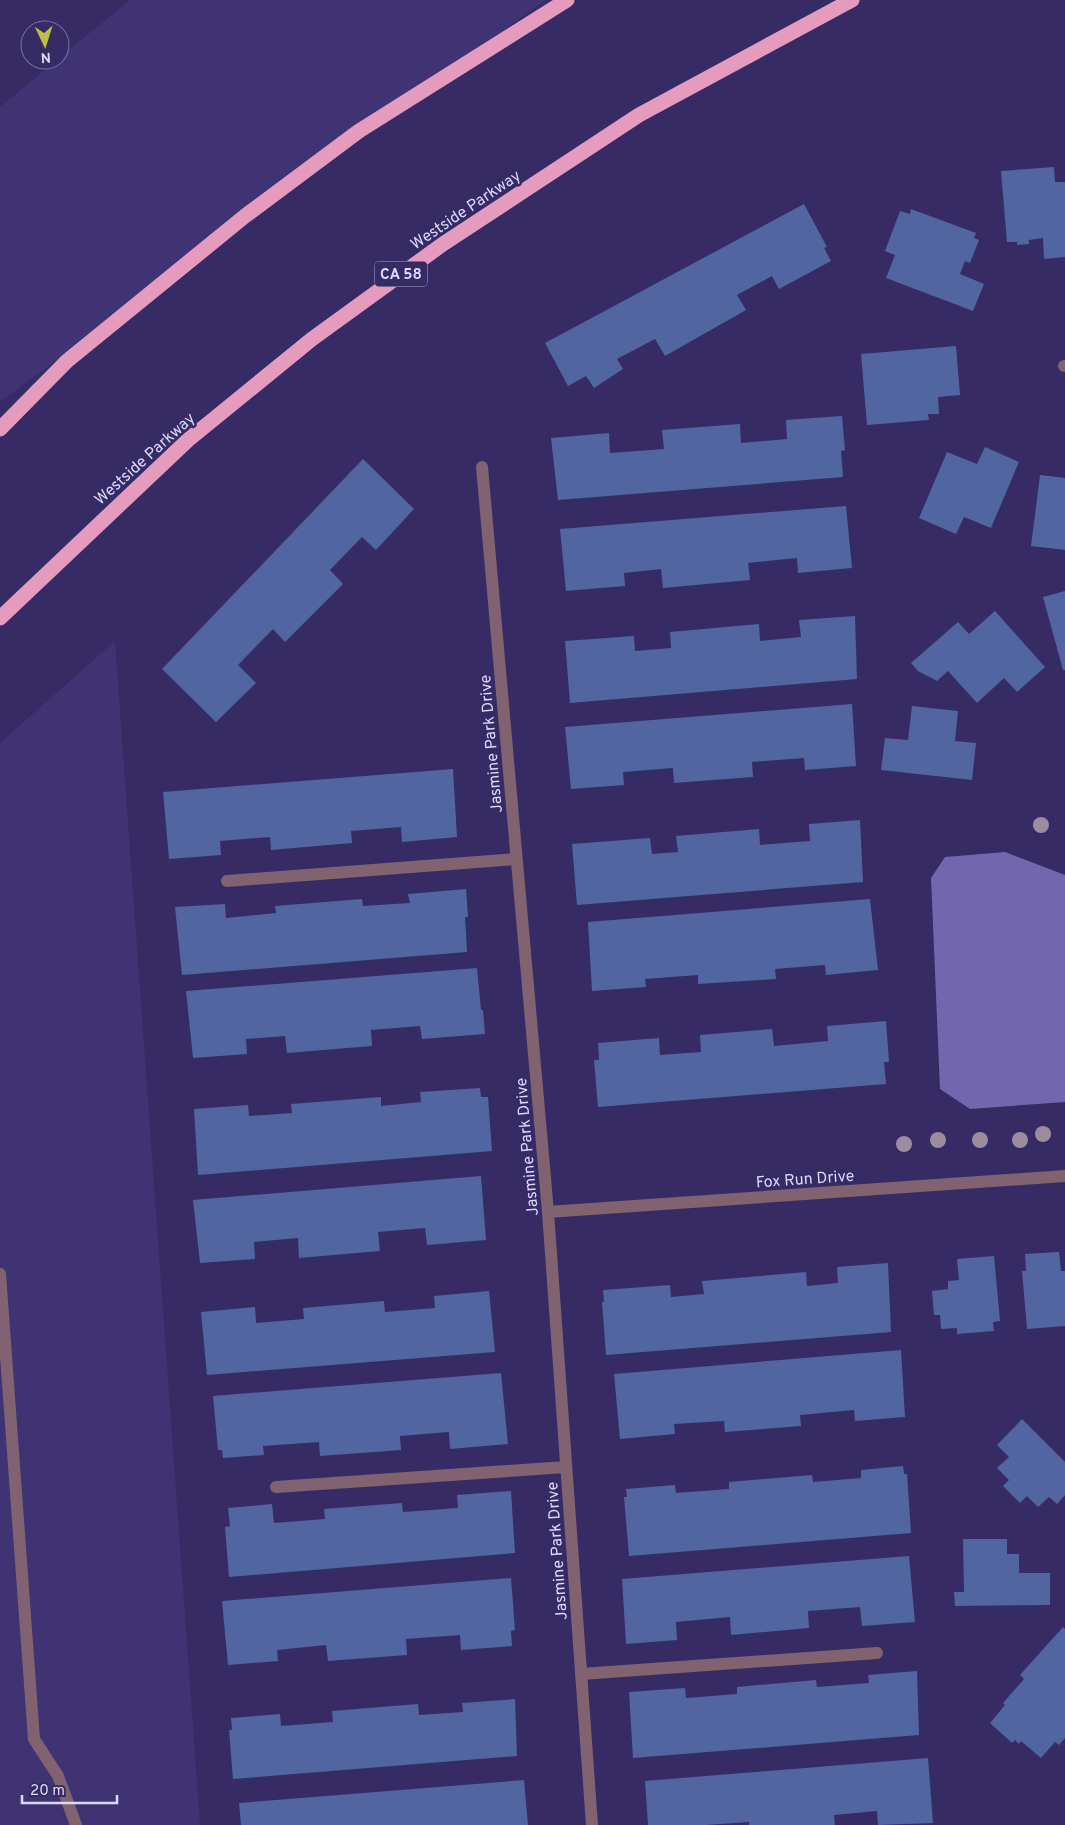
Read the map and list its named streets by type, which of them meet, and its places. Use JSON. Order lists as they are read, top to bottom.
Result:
{
  "streets": {
    "highway": ["Westside Parkway", "CA 58"],
    "street": ["Jasmine Park Drive", "Fox Run Drive"]
  },
  "crossings": [
    ["Jasmine Park Drive", "Fox Run Drive"]
  ],
  "scale_bar": "20 m",
  "north": "bottom"
}
